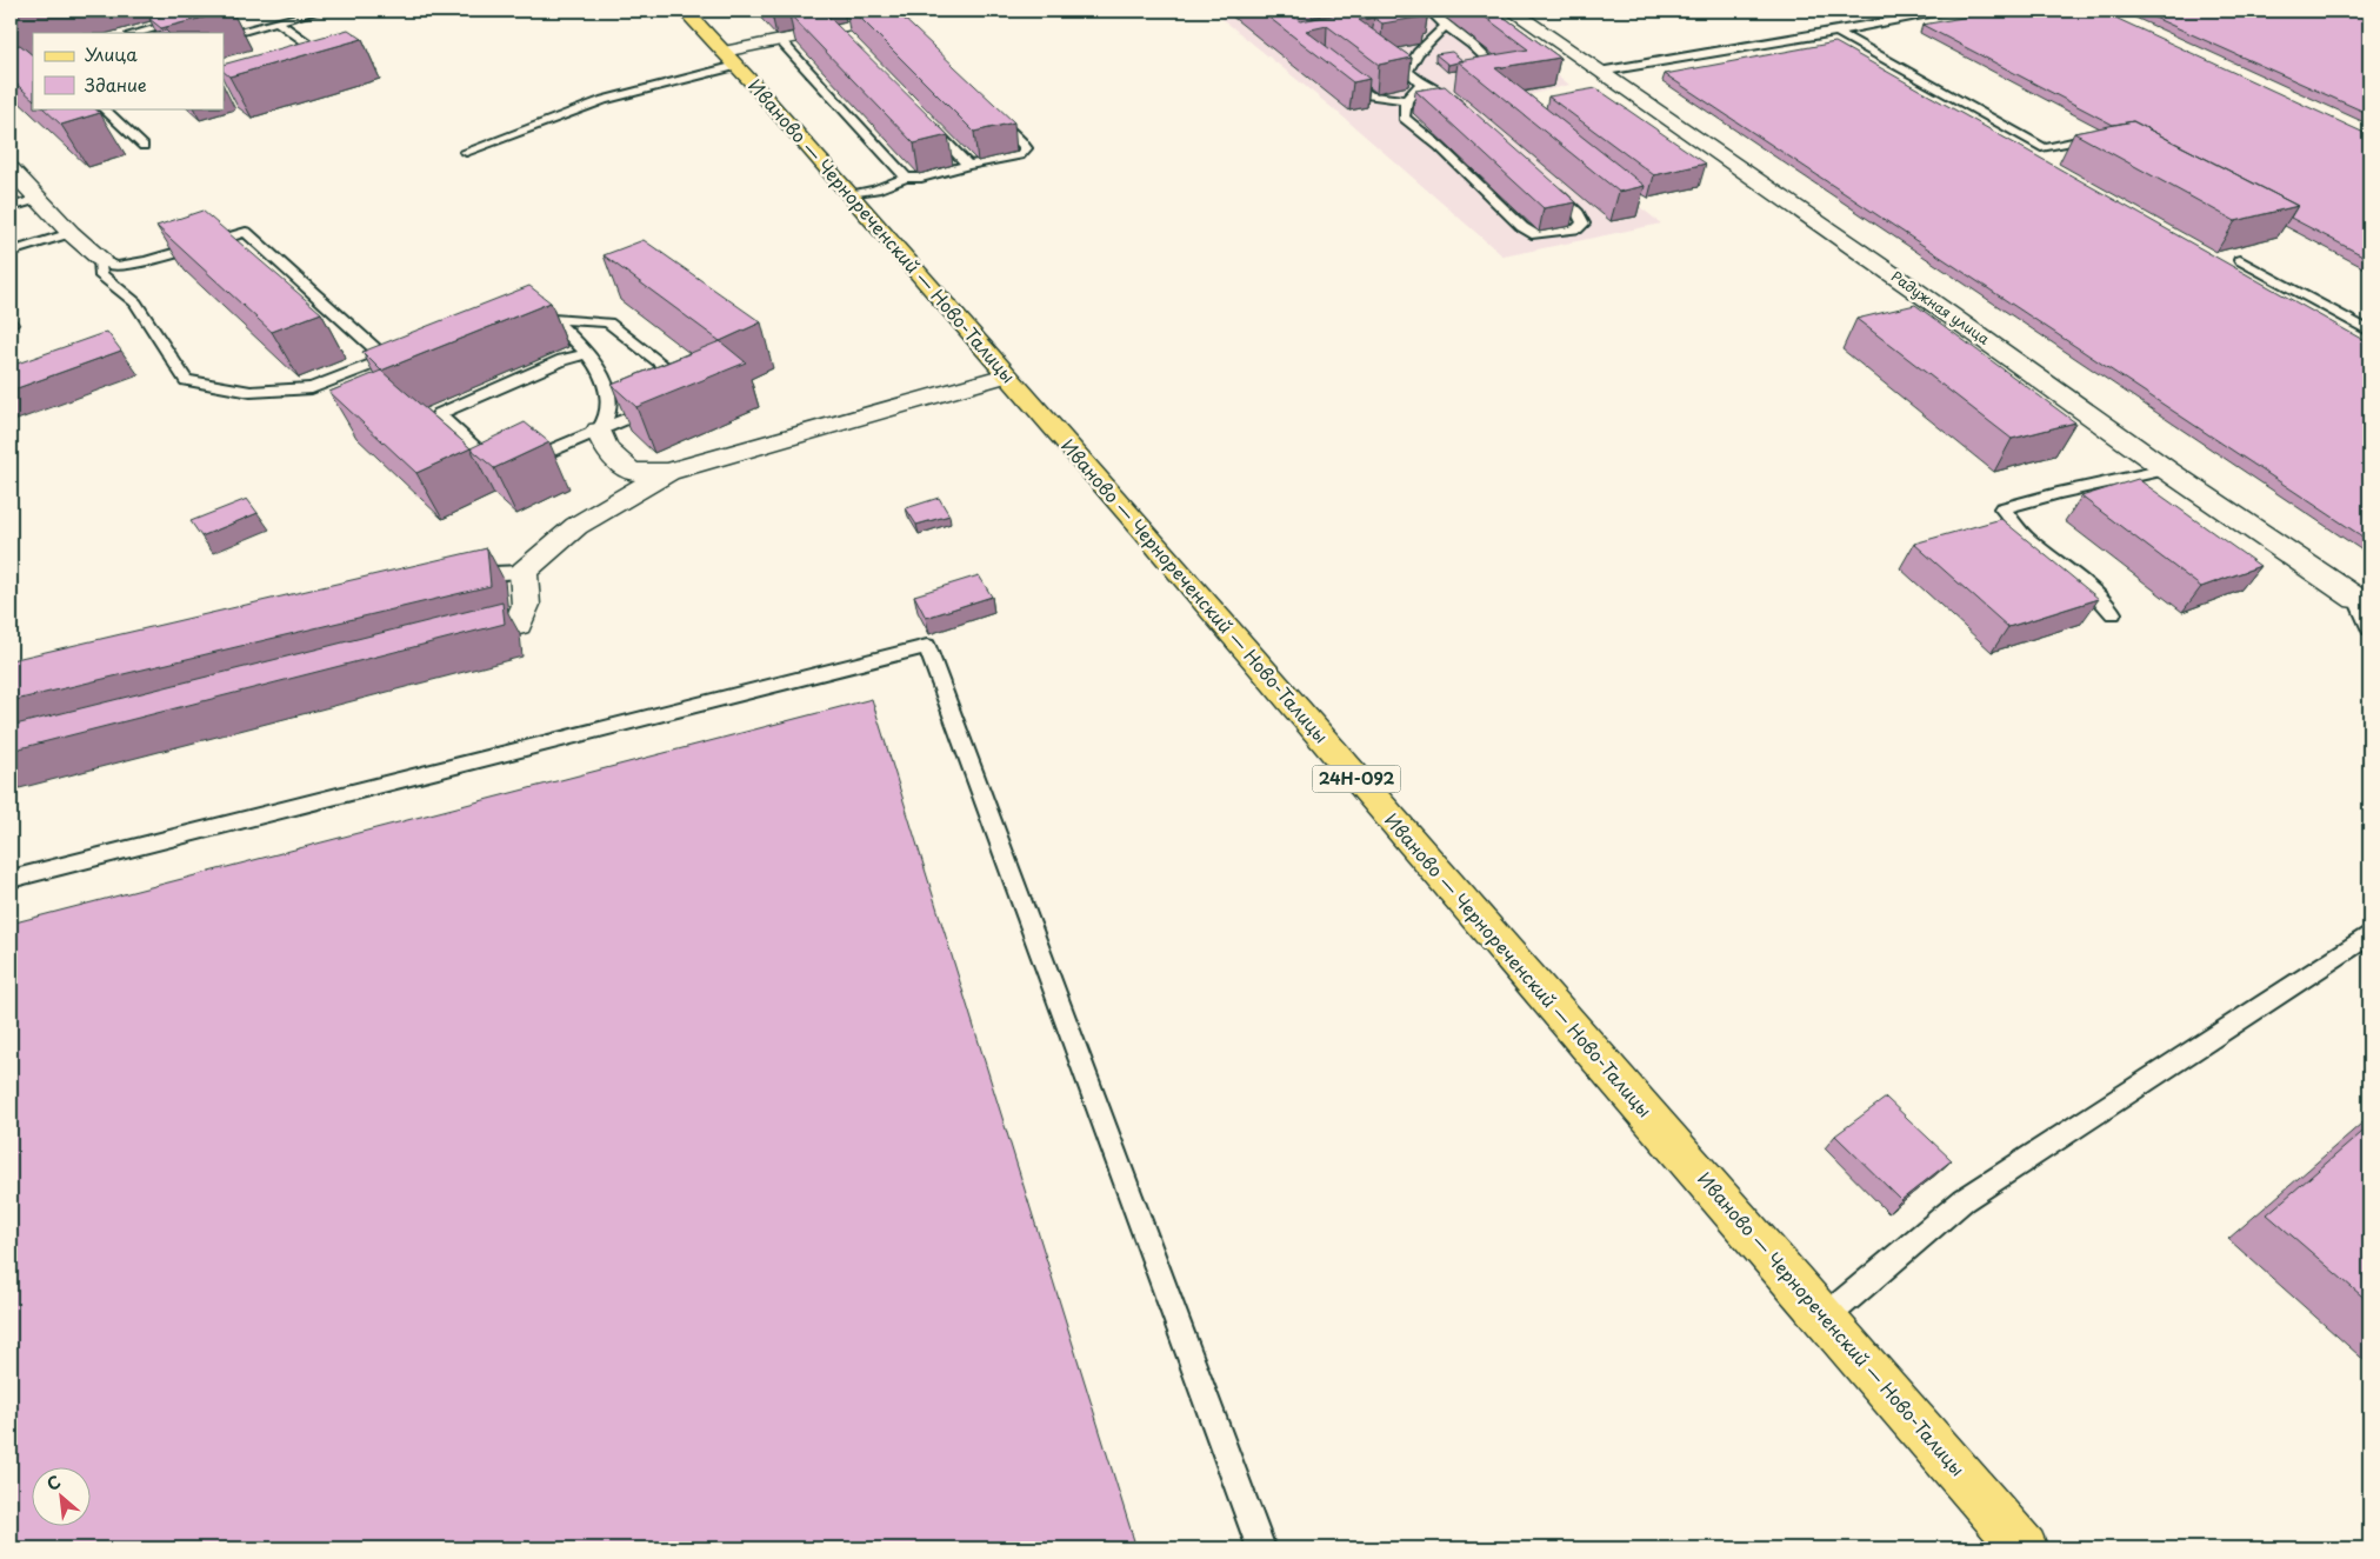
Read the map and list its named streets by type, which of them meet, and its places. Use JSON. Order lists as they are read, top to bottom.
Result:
{
  "streets": {
    "main road": ["Иваново — Чернореченский — Ново-Талицы", "24Н-092"],
    "street": ["Радужная улица"]
  },
  "legend": ["Улица", "Здание"],
  "north": "top left"
}
